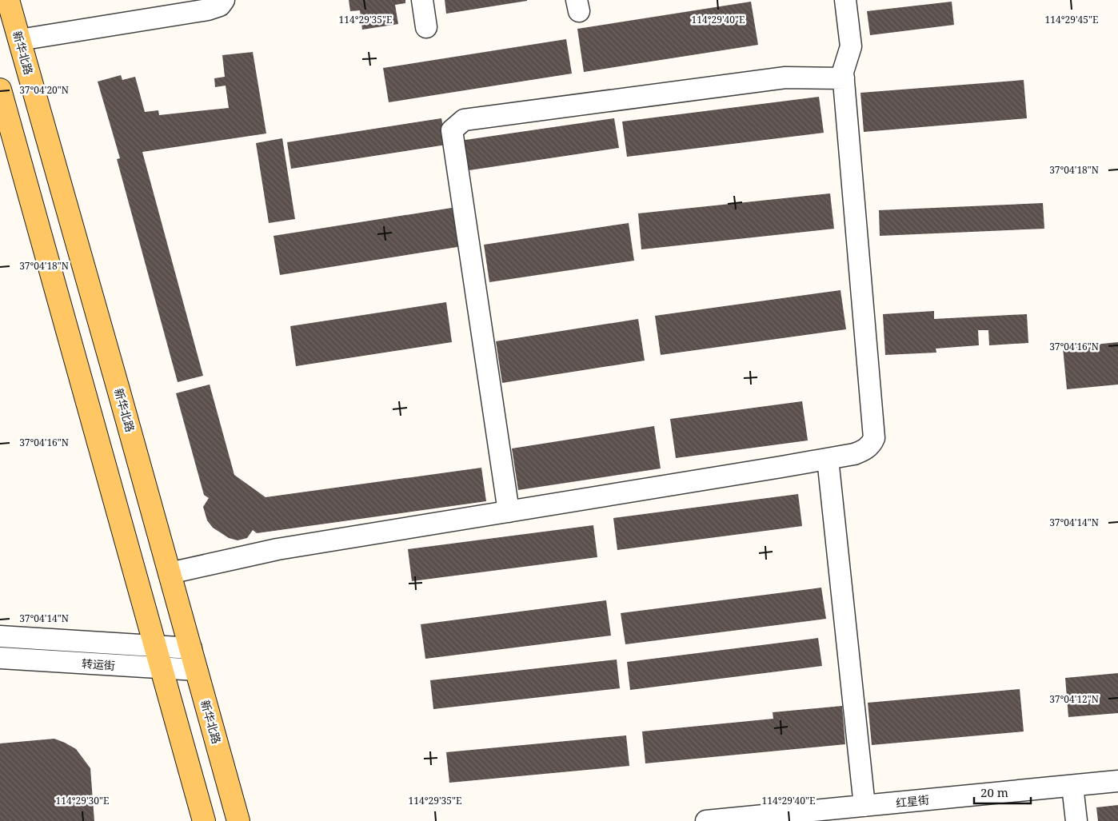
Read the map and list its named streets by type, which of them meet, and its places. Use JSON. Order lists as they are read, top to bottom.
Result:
{
  "streets": {
    "main road": ["新华北路"],
    "street": ["转运街", "红星街"]
  },
  "crossings": [
    ["新华北路", "转运街"]
  ],
  "scale_bar": "20 m",
  "coordinates": [
    "114°29'35\"E",
    "114°29'40\"E",
    "114°29'45\"E",
    "37°04'20\"N",
    "37°04'18\"N",
    "37°04'16\"N",
    "37°04'14\"N",
    "37°04'12\"N",
    "114°29'30\"E"
  ]
}
